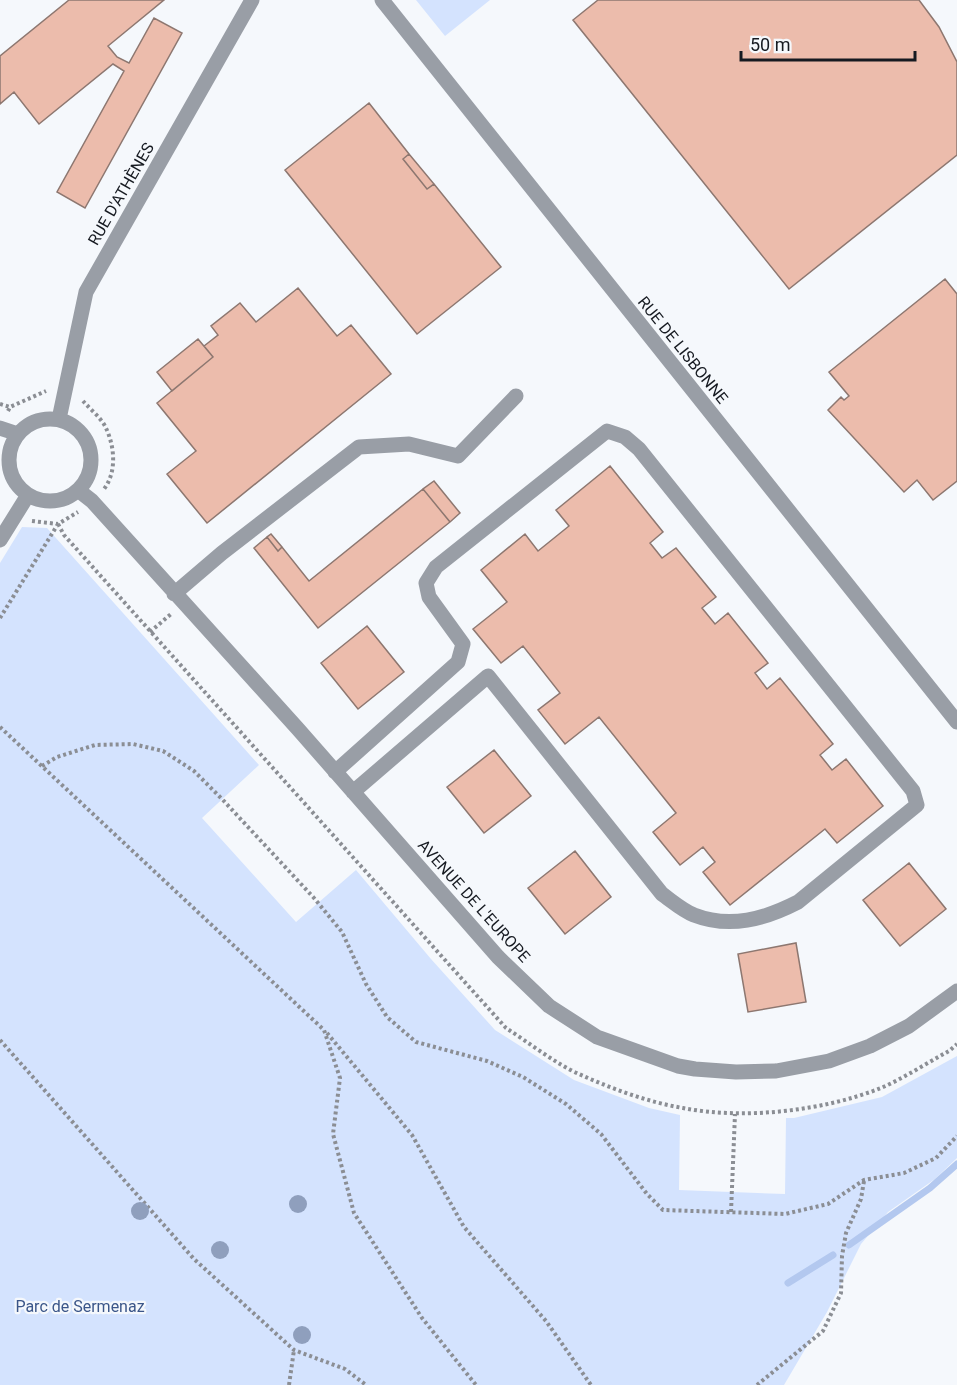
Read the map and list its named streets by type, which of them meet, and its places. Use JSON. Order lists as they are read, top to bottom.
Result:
{
  "streets": {
    "street": ["RUE D'ATHÈNES", "RUE DE LISBONNE", "AVENUE DE L'EUROPE"]
  },
  "crossings": [
    ["RUE D'ATHÈNES", "AVENUE DE L'EUROPE"]
  ],
  "parks": ["Parc de Sermenaz"],
  "scale_bar": "50 m"
}
